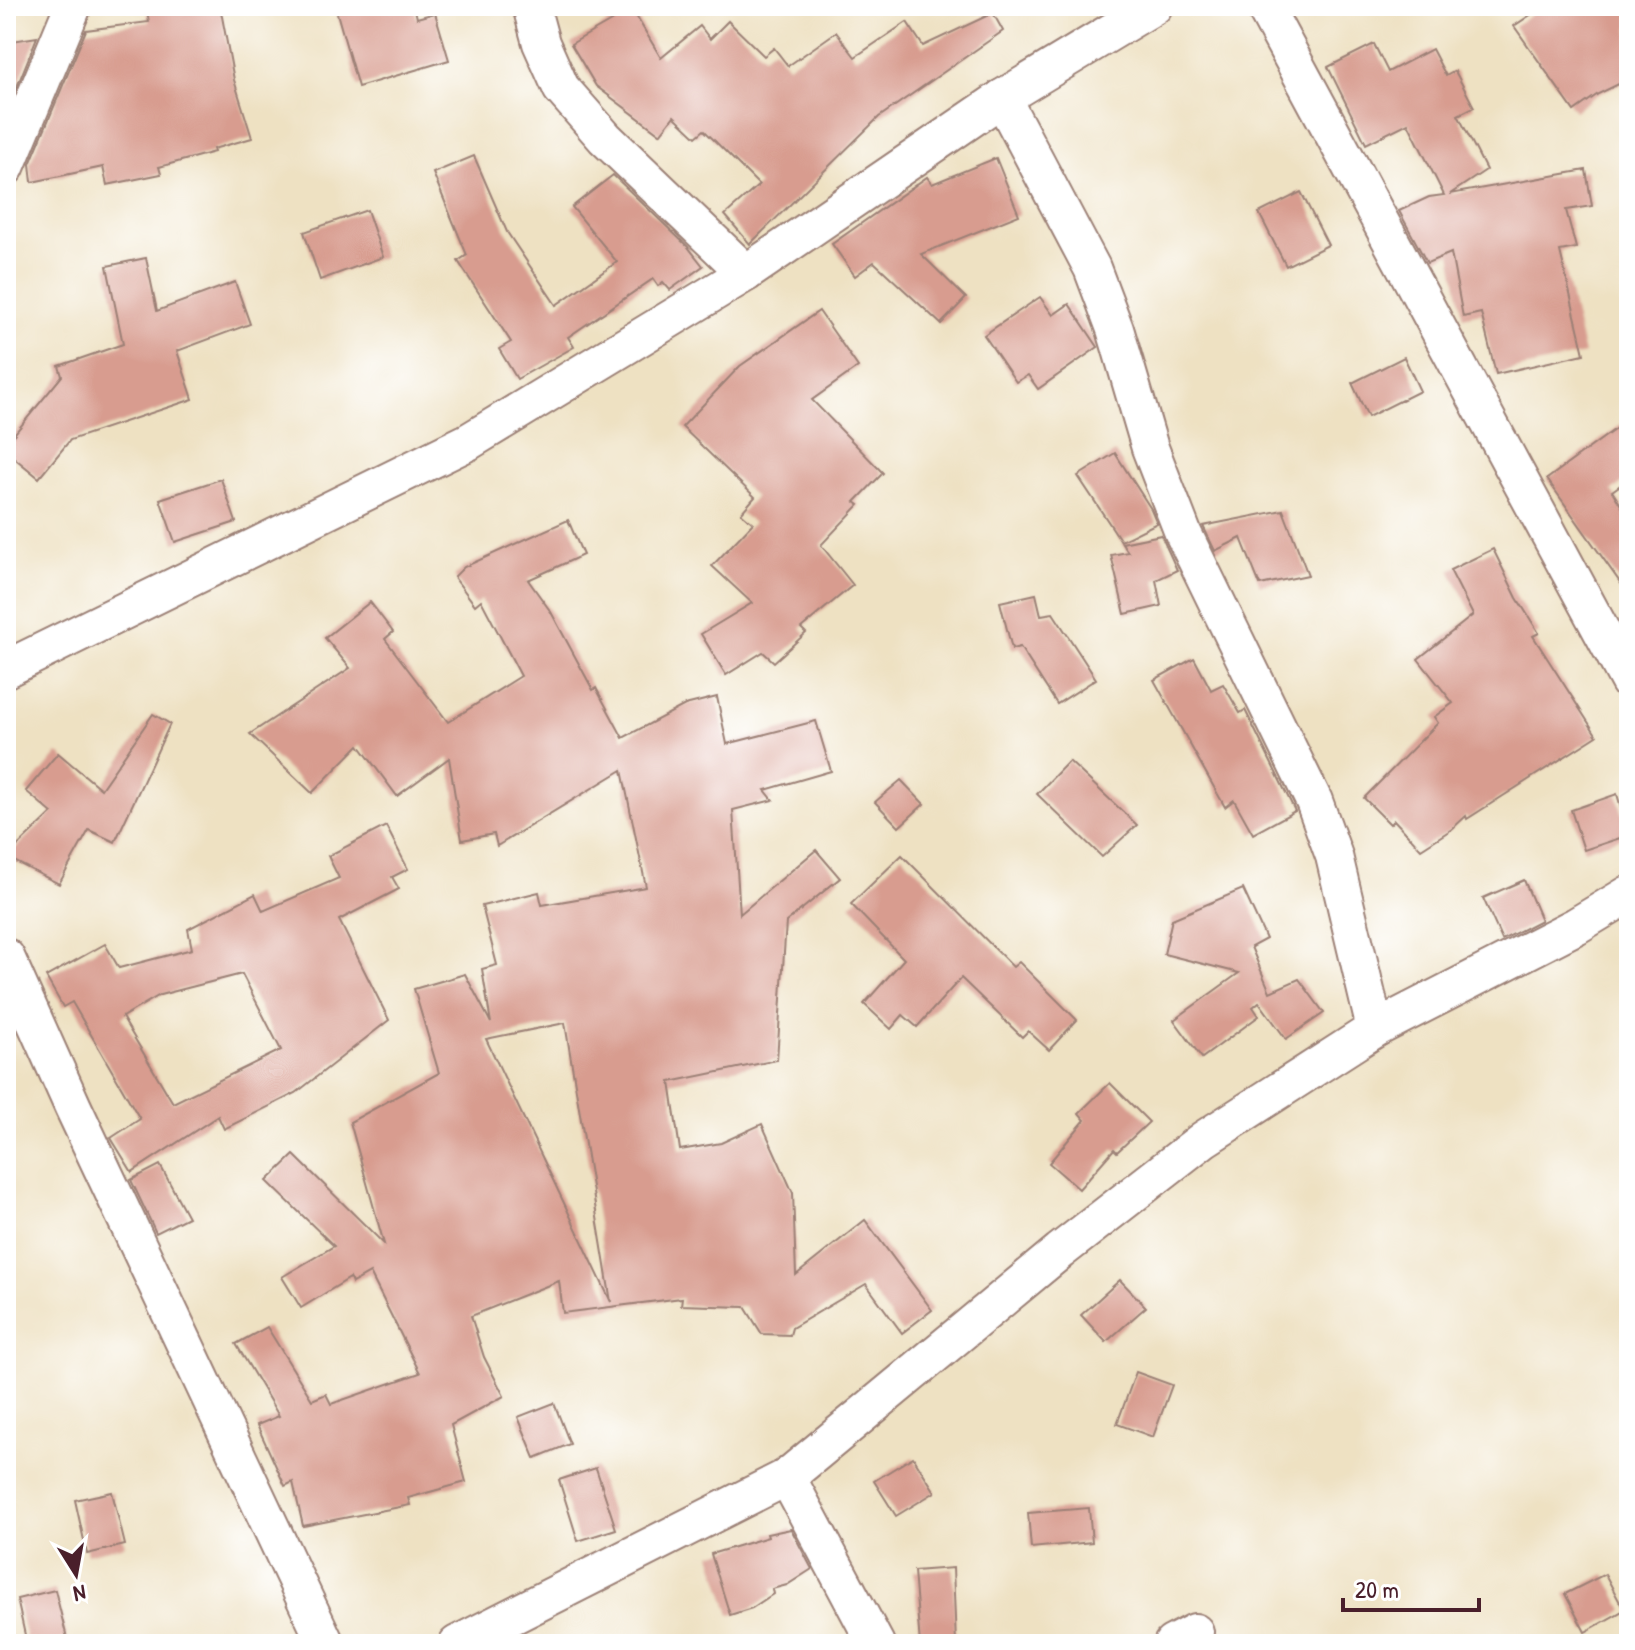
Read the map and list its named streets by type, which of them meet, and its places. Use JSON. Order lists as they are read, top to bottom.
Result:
{
  "scale_bar": "20 m",
  "north": "bottom"
}
